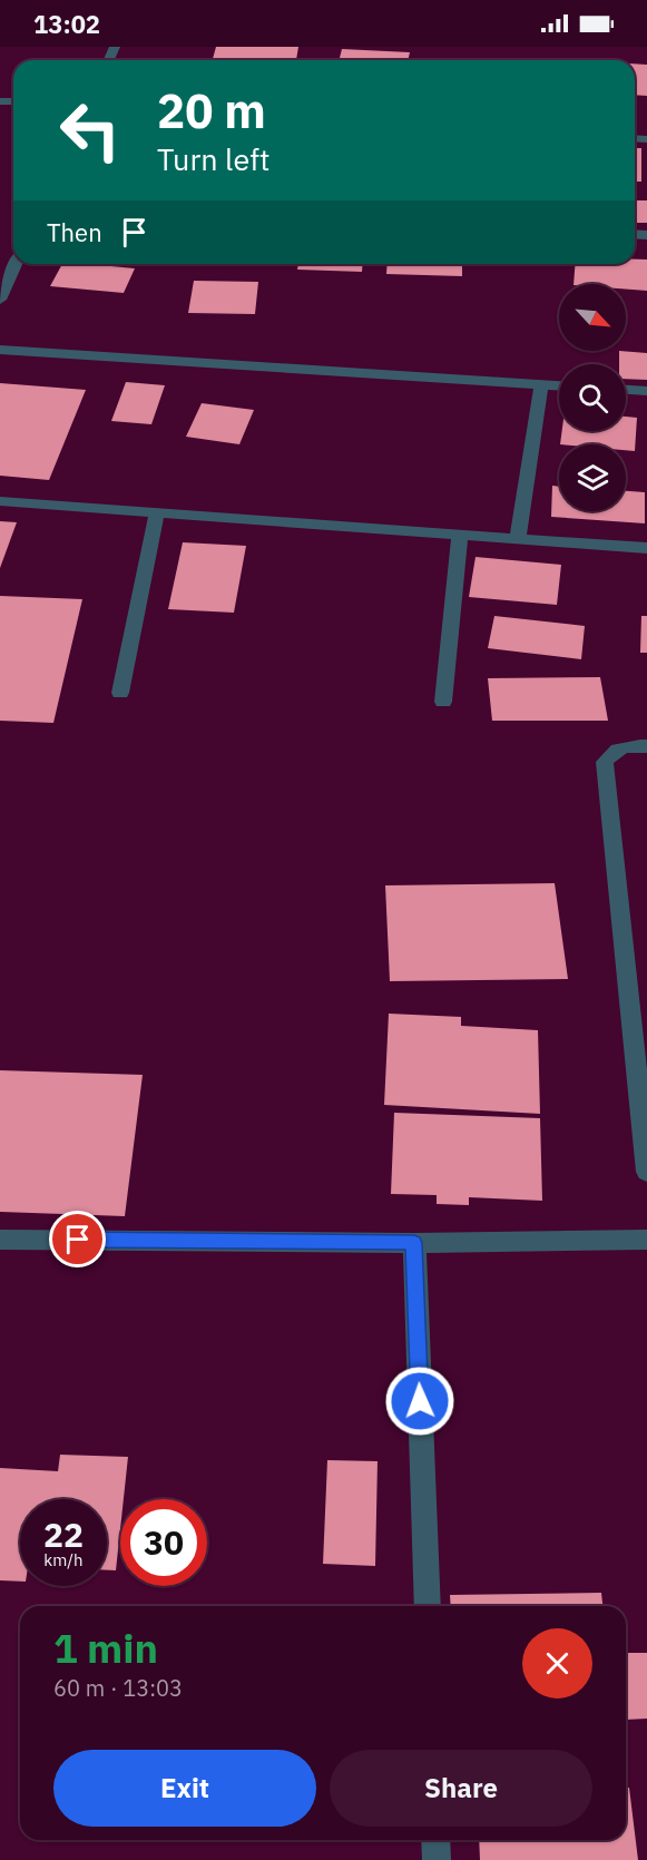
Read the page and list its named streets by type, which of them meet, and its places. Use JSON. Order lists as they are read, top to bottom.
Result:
{
  "north": "bottom right",
  "page": {
    "status": "13:02",
    "turn": ["20 m", "Turn left"],
    "then": "Then",
    "speed": "22 km/h",
    "limit": "30",
    "heading": ["1 min", "60 m · 13:03"],
    "buttons": ["Exit", "Share"]
  }
}
